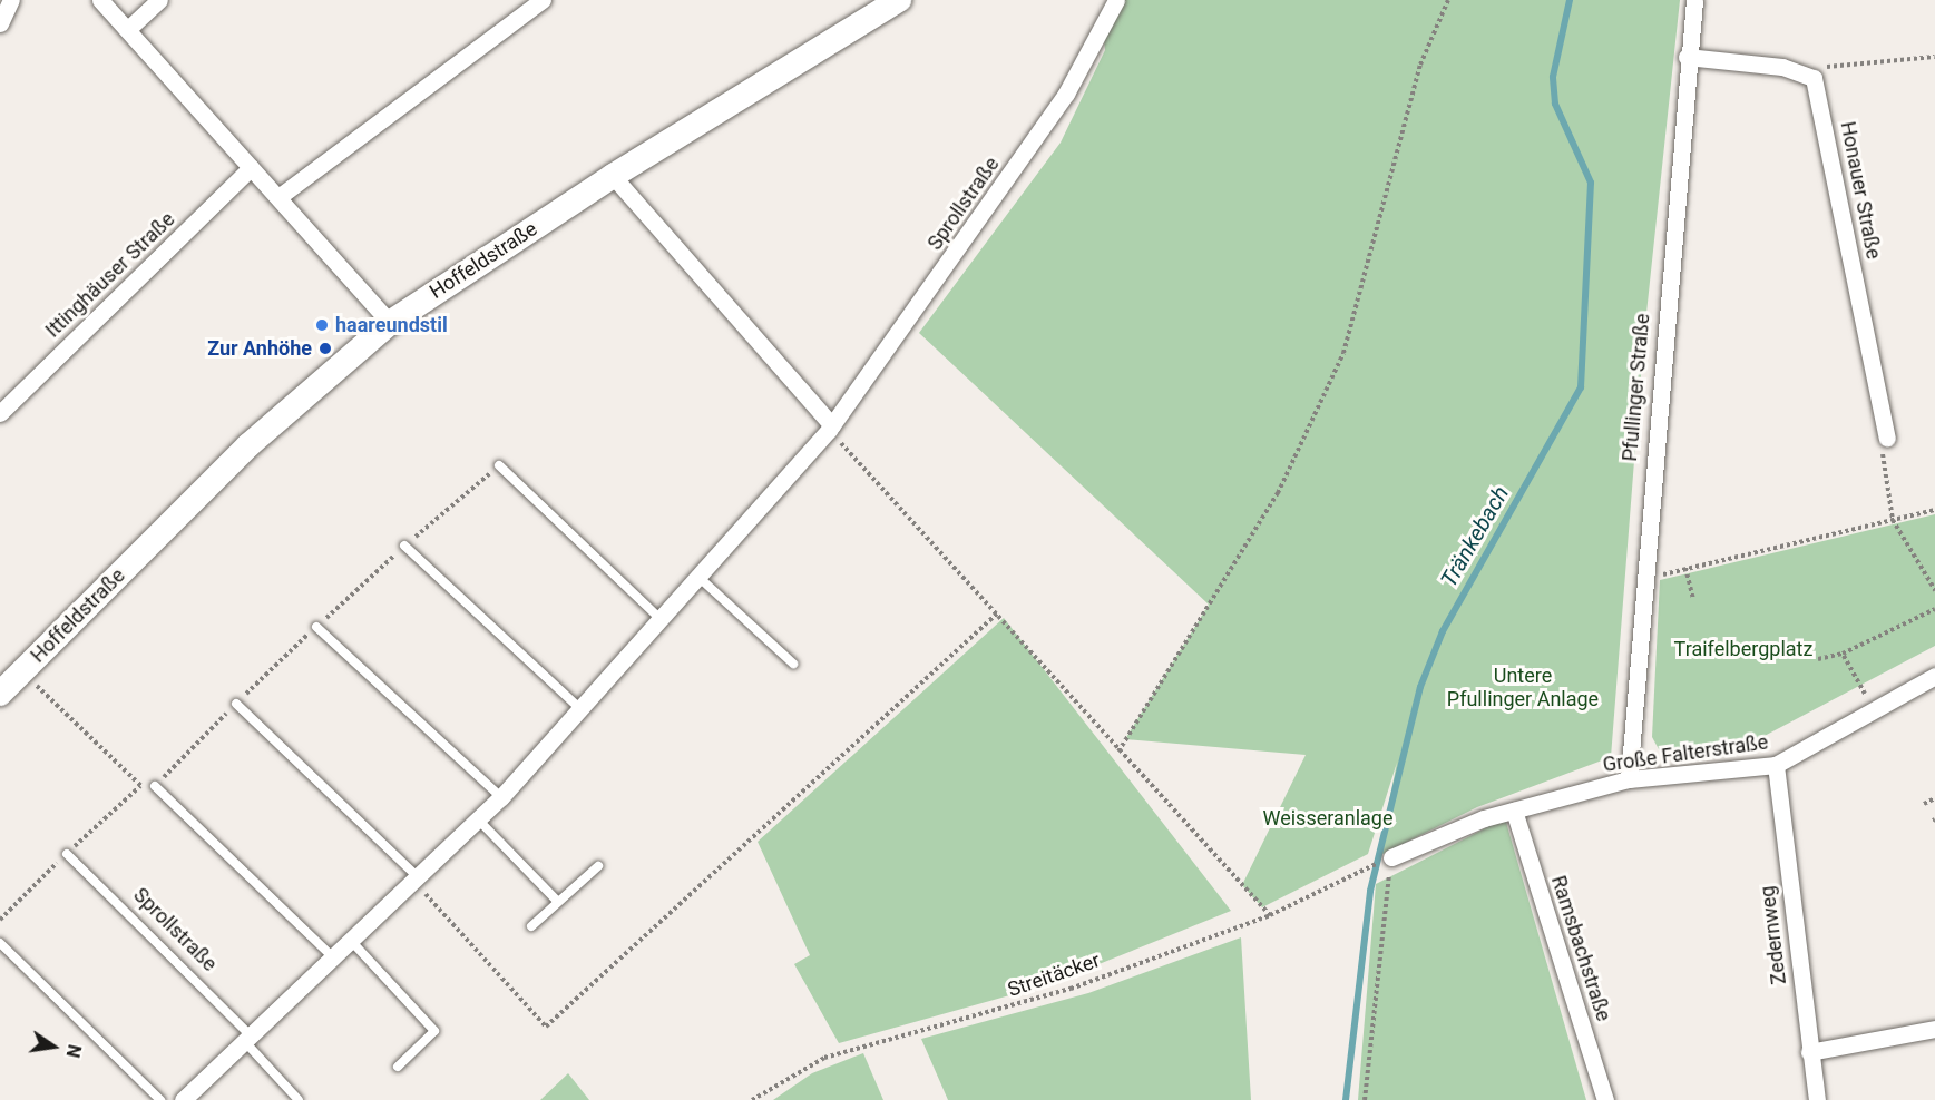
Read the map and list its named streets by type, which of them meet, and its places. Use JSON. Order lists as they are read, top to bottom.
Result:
{
  "streets": {
    "street": [
      "Honauer Straße",
      "Sprollstraße",
      "Hoffeldstraße",
      "Ittinghäuser Straße",
      "Pfullinger Straße",
      "Große Falterstraße",
      "Zedernweg",
      "Ramsbachstraße"
    ],
    "path": ["Streitäcker"]
  },
  "crossings": [
    ["Honauer Straße", "Pfullinger Straße"],
    ["Pfullinger Straße", "Große Falterstraße"],
    ["Große Falterstraße", "Zedernweg"],
    ["Große Falterstraße", "Ramsbachstraße"]
  ],
  "water": ["Tränkebach"],
  "parks": ["Traifelbergplatz", "Untere Pfullinger Anlage", "Weisseranlage"],
  "places": ["haareundstil", "Zur Anhöhe"],
  "north": "right"
}
